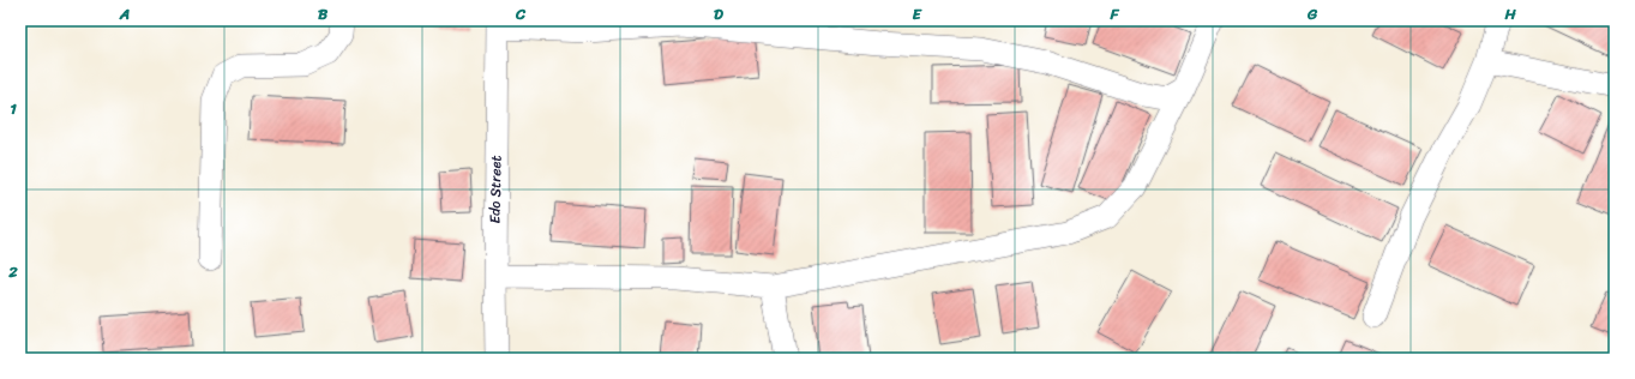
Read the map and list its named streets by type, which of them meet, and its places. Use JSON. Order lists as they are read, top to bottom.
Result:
{
  "streets": {
    "street": ["Edo Street"]
  },
  "grid": {
    "columns": [
      "A",
      "B",
      "C",
      "D",
      "E",
      "F",
      "G",
      "H"
    ],
    "rows": ["1", "2"]
  }
}
